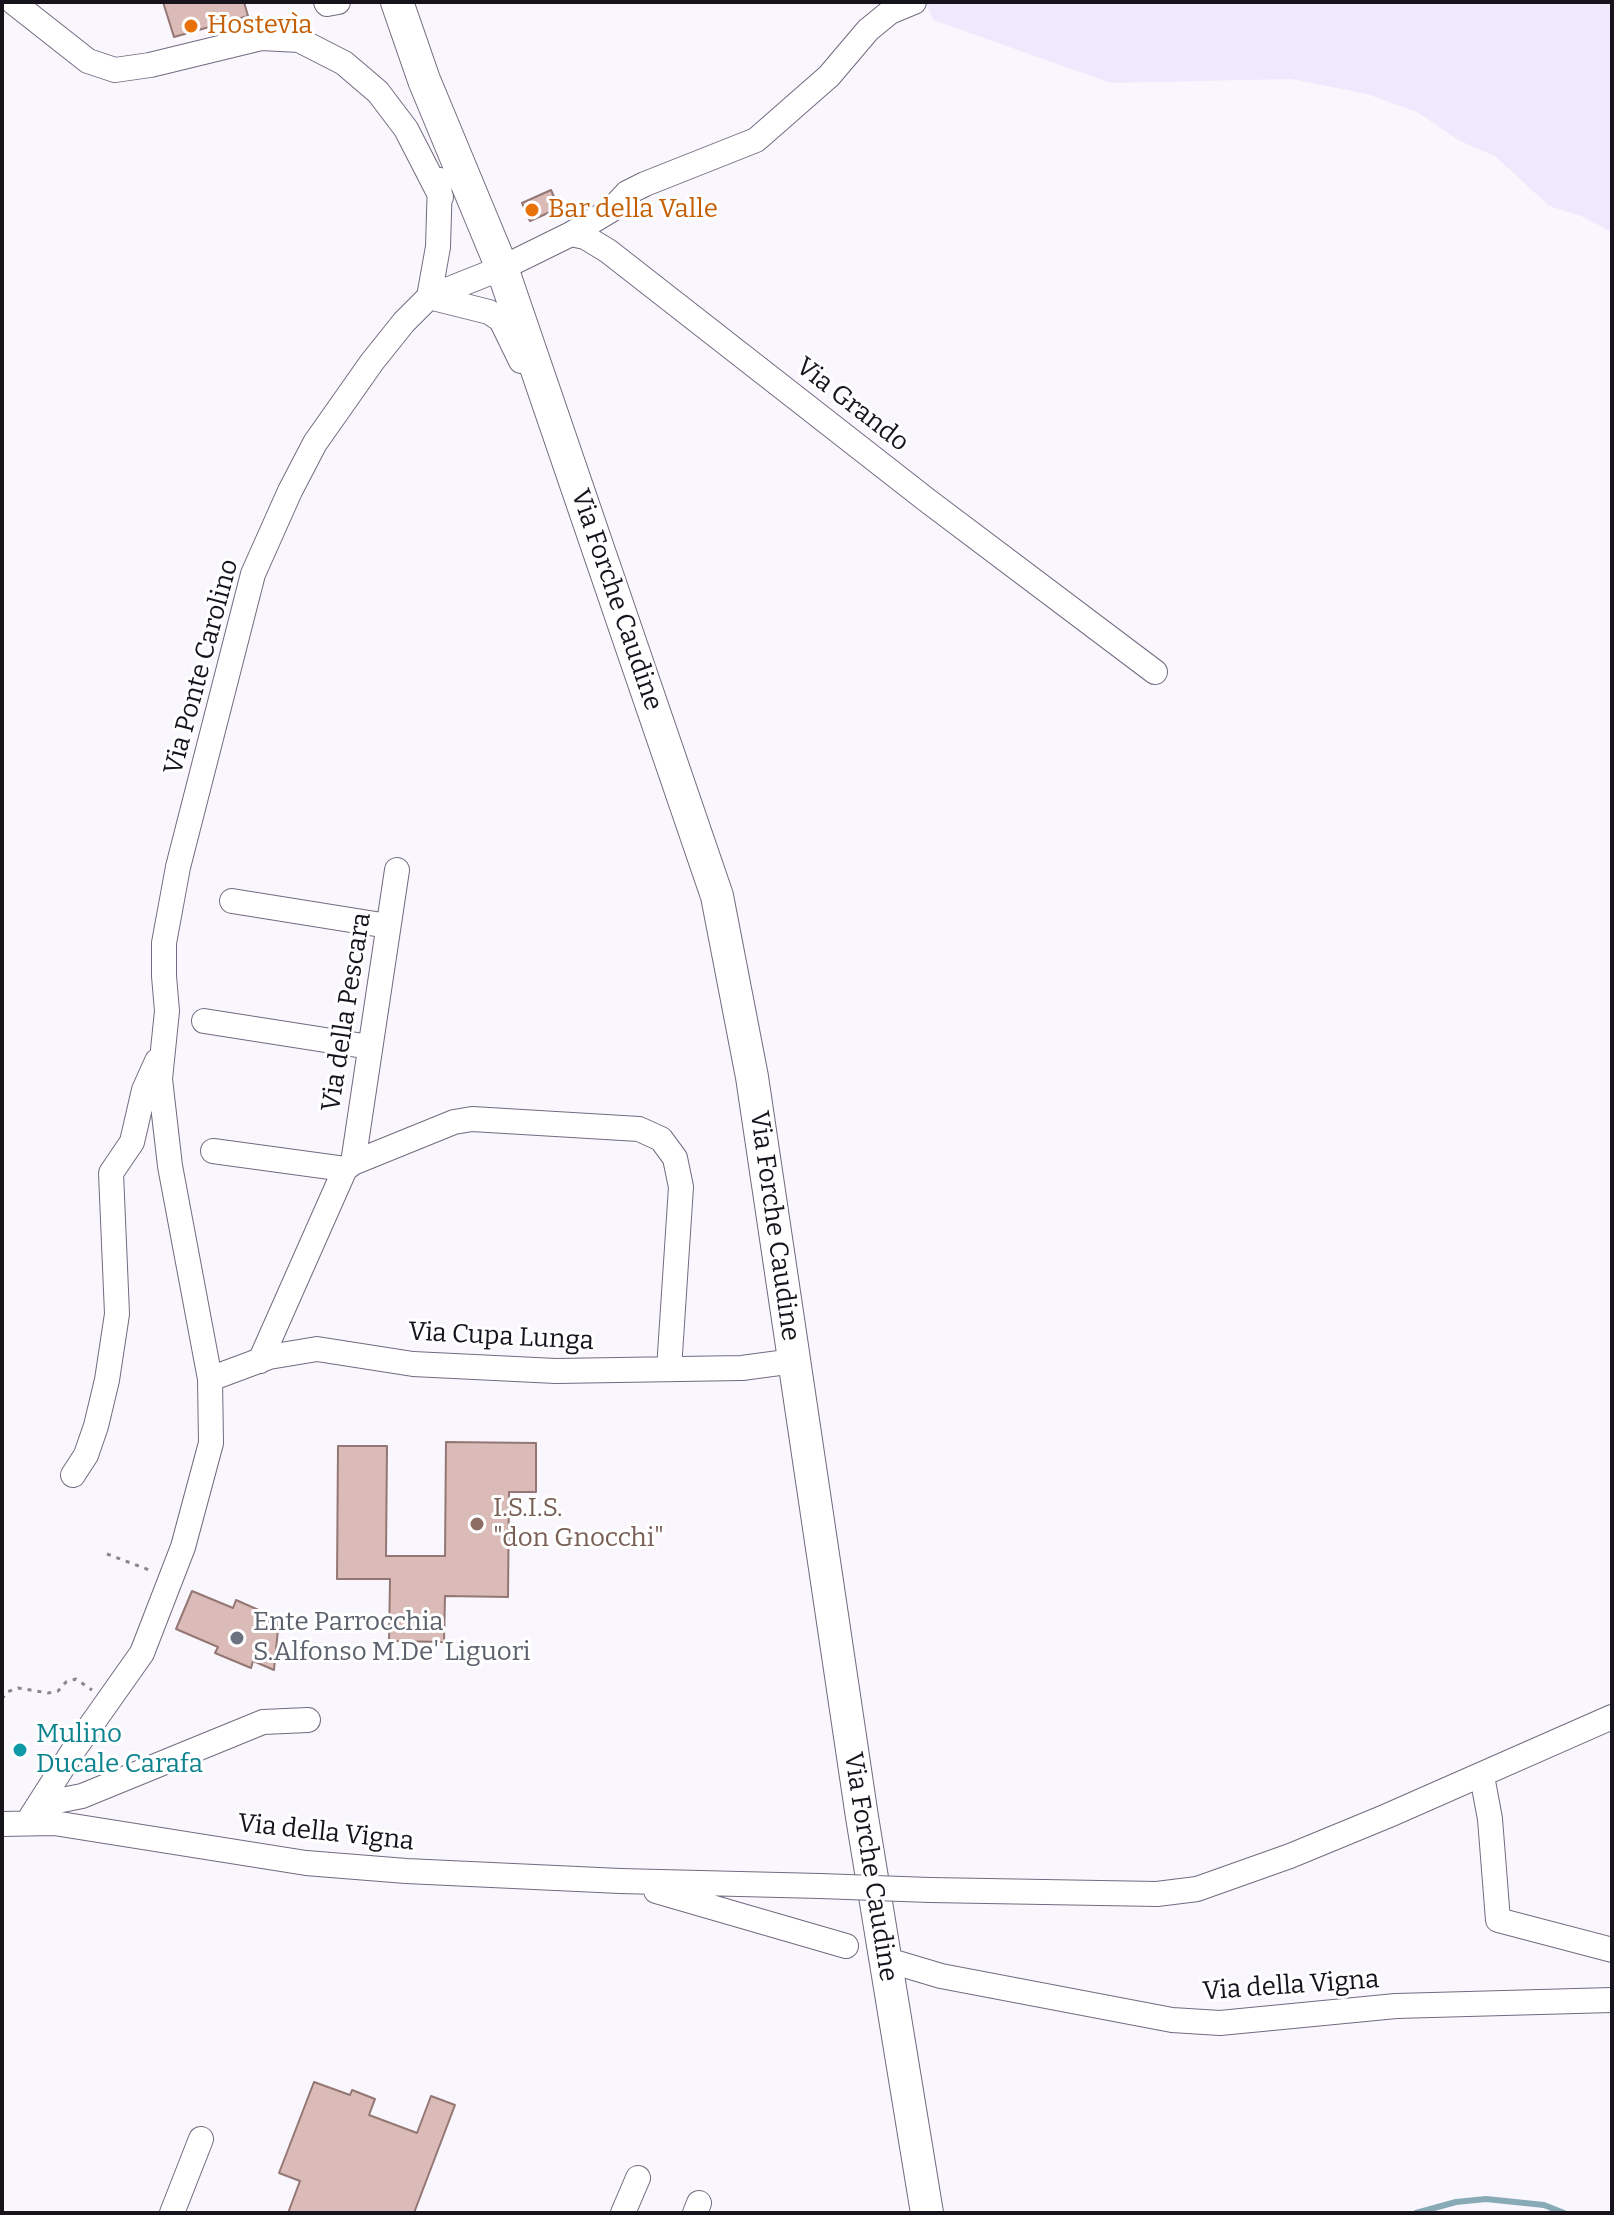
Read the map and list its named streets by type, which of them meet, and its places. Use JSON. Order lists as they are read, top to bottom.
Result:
{
  "streets": {
    "main road": ["Via Forche Caudine"],
    "street": [
      "Via Grando",
      "Via Ponte Carolino",
      "Via della Pescara",
      "Via Cupa Lunga",
      "Via della Vigna"
    ]
  },
  "crossings": [
    ["Via Forche Caudine", "Via Ponte Carolino"],
    ["Via Forche Caudine", "Via Cupa Lunga"],
    ["Via Forche Caudine", "Via della Vigna"],
    ["Via Ponte Carolino", "Via Cupa Lunga"],
    ["Via Ponte Carolino", "Via della Vigna"],
    ["Via della Pescara", "Via Cupa Lunga"]
  ],
  "places": [
    "Hostevìa",
    "Bar della Valle",
    "I.S.I.S. \"don Gnocchi\"",
    "Ente Parrocchia S.Alfonso M.De' Liguori",
    "Mulino Ducale Carafa"
  ]
}
